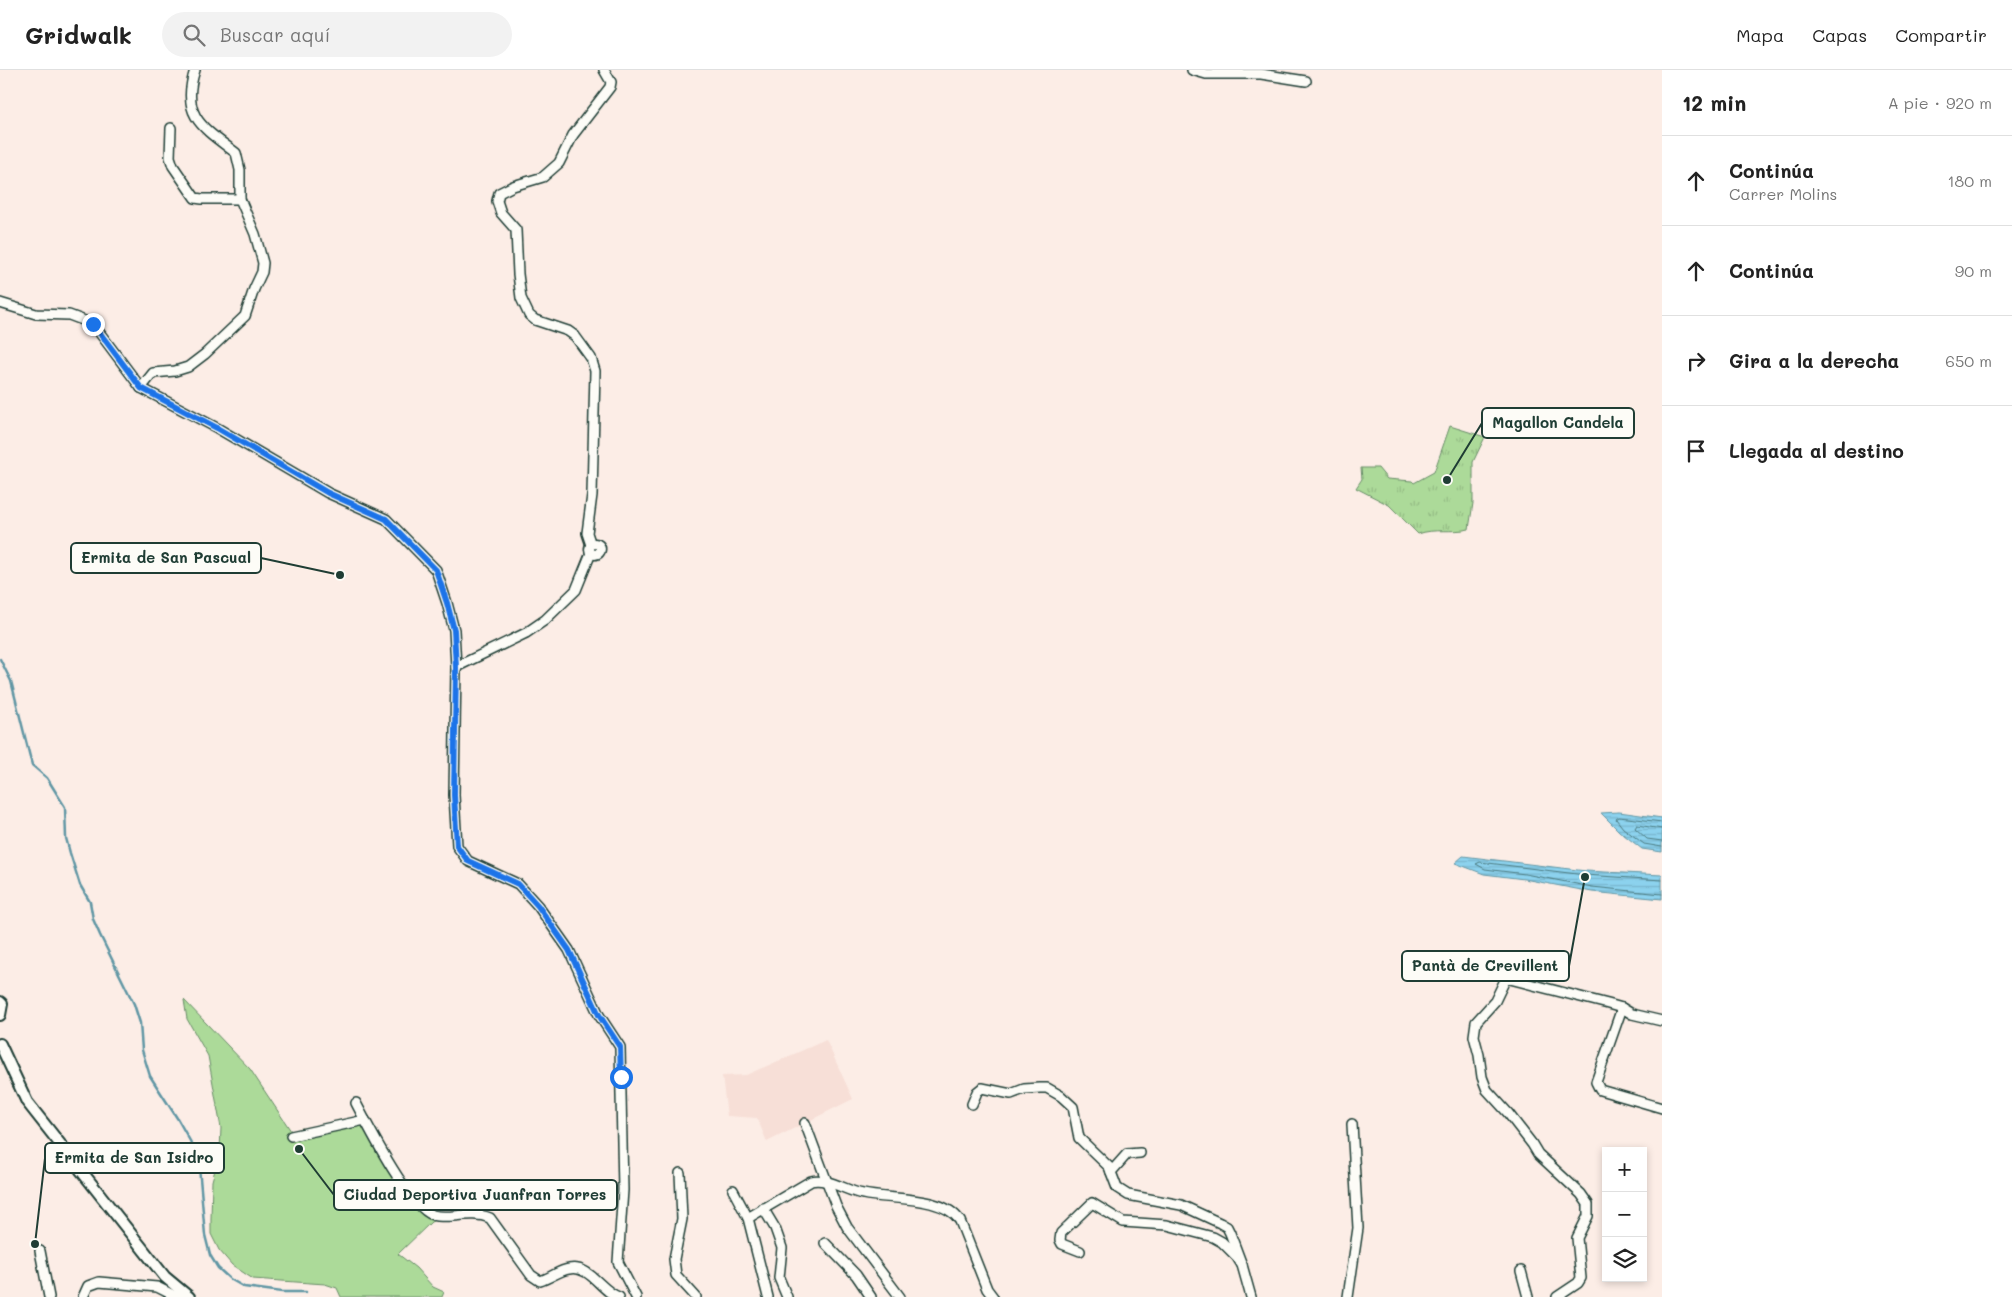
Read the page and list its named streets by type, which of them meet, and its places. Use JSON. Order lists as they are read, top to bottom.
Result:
{
  "places": [
    "Magallon Candela",
    "Ermita de San Pascual",
    "Pantà de Crevillent",
    "Ciudad Deportiva Juanfran Torres",
    "Ermita de San Isidro"
  ],
  "page": {
    "header": "Gridwalk",
    "search": "Buscar aquí",
    "nav": ["Mapa", "Capas", "Compartir"],
    "heading": ["12 min", "A pie · 920 m"],
    "list": [
      ["Continúa", "Carrer Molins", "180 m"],
      ["Continúa", "90 m"],
      ["Gira a la derecha", "650 m"],
      "Llegada al destino"
    ],
    "map_buttons": ["+", "−"]
  }
}
